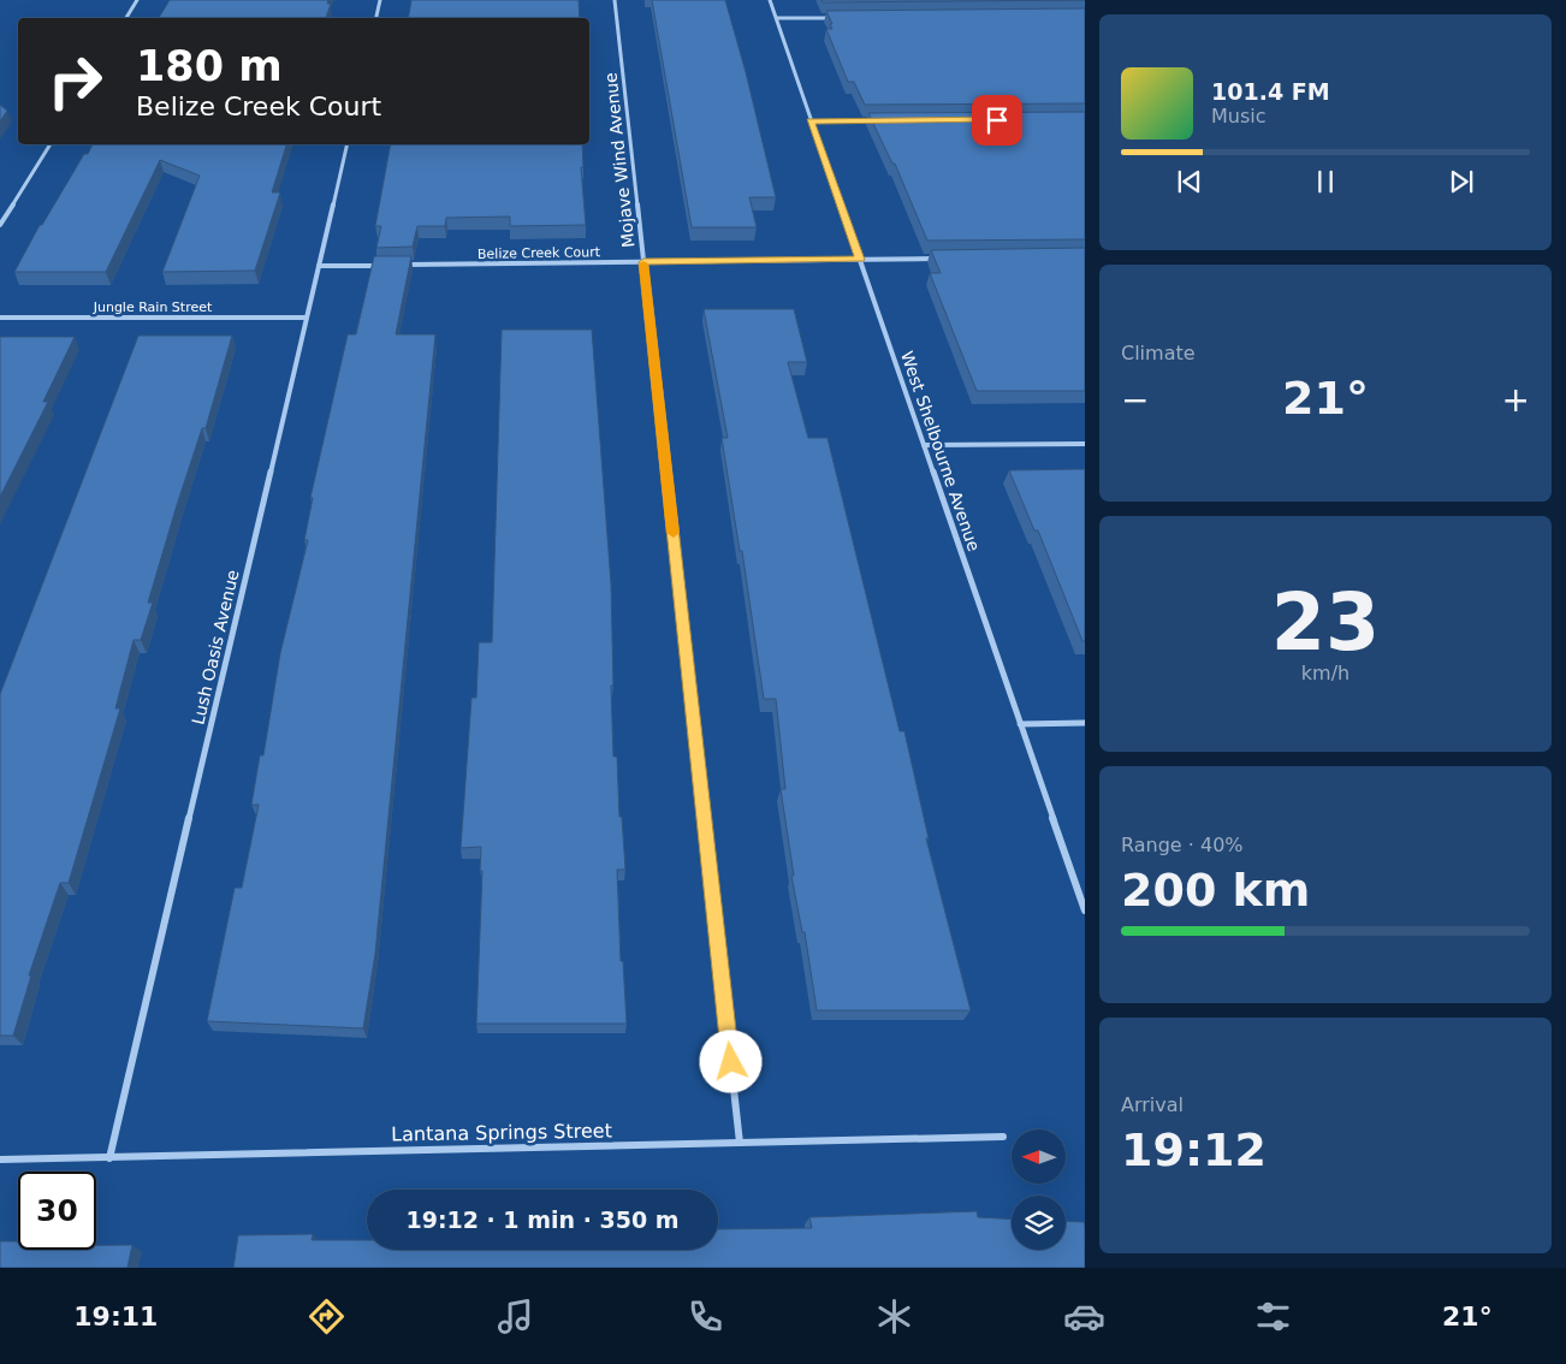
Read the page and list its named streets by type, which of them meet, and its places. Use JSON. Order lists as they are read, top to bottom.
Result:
{
  "streets": {
    "street": [
      "Mojave Wind Avenue",
      "Belize Creek Court",
      "Jungle Rain Street",
      "West Shelbourne Avenue",
      "Lush Oasis Avenue",
      "Lantana Springs Street"
    ]
  },
  "crossings": [
    ["Mojave Wind Avenue", "Belize Creek Court"],
    ["Mojave Wind Avenue", "Lantana Springs Street"],
    ["Belize Creek Court", "West Shelbourne Avenue"],
    ["Jungle Rain Street", "Lush Oasis Avenue"],
    ["Lush Oasis Avenue", "Lantana Springs Street"]
  ],
  "north": "left",
  "page": {
    "turn": ["180 m", "Belize Creek Court"],
    "song": ["101.4 FM", "Music"],
    "tile": [
      "Climate",
      ["23", "km/h"],
      ["Range · 40%", "200 km"],
      ["Arrival", "19:12"]
    ],
    "heat": ["−", "21°", "+"],
    "limit": "30",
    "trip": "19:12 · 1 min · 350 m",
    "tabs": ["19:11", "21°"]
  }
}
